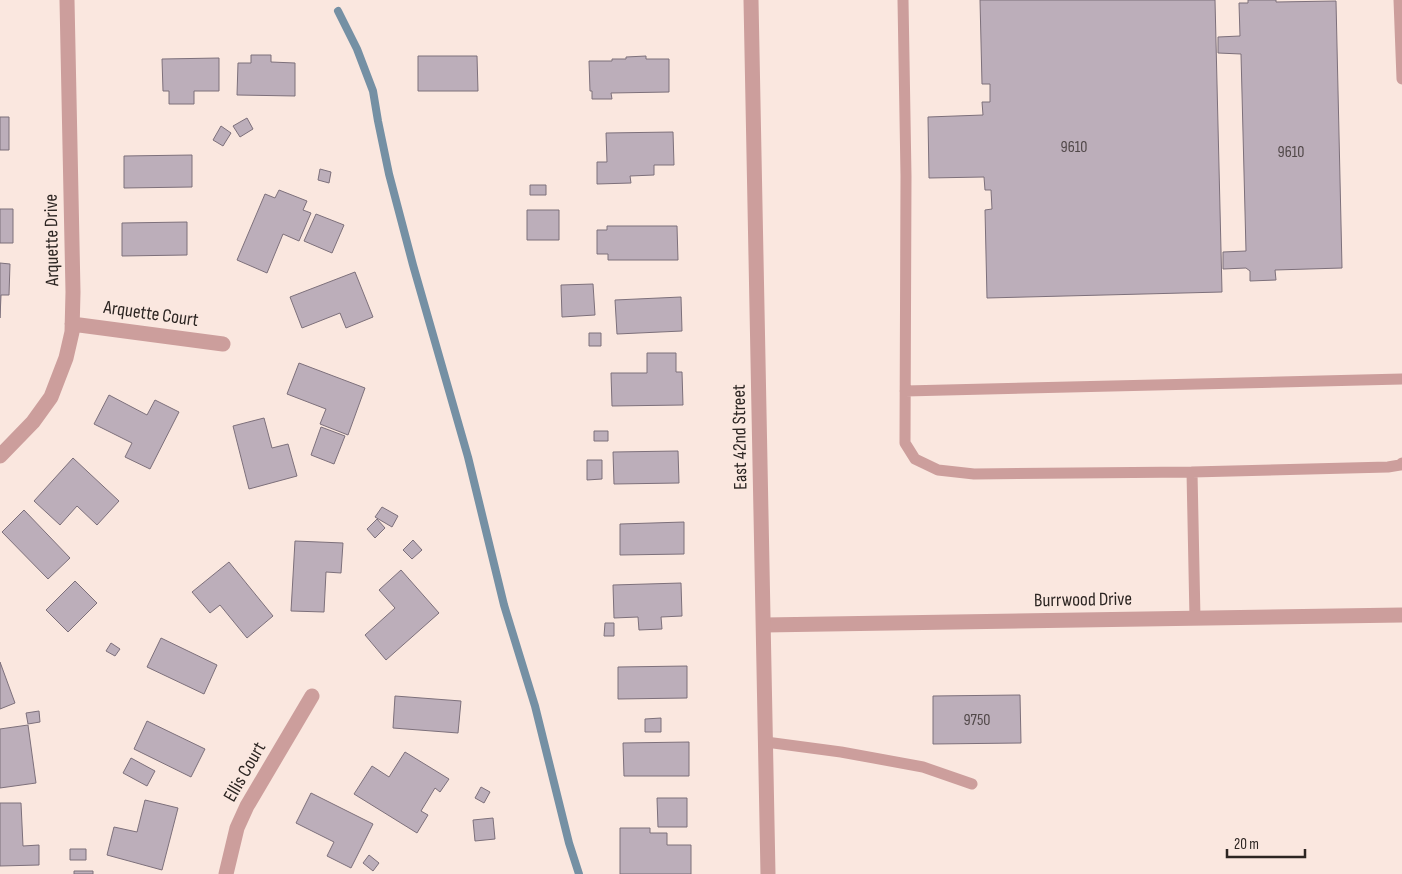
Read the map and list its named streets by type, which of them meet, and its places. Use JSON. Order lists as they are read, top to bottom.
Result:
{
  "streets": {
    "street": [
      "Arquette Drive",
      "Arquette Court",
      "East 42nd Street",
      "Burrwood Drive",
      "Ellis Court"
    ]
  },
  "crossings": [
    ["Arquette Drive", "Arquette Court"],
    ["East 42nd Street", "Burrwood Drive"]
  ],
  "house_numbers": ["9610", "9610", "9750"],
  "scale_bar": "20 m"
}
